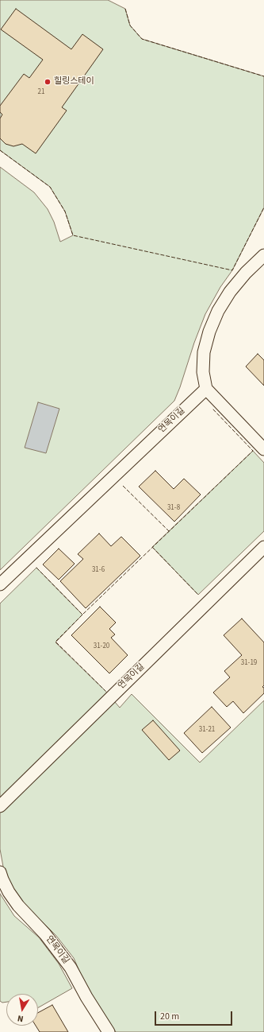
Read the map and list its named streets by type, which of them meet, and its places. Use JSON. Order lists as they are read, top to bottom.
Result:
{
  "streets": {
    "lane": ["연목이길"]
  },
  "places": ["힐링스테이"],
  "house_numbers": [
    "21",
    "31-8",
    "31-6",
    "31-20",
    "31-19",
    "31-21"
  ],
  "scale_bar": "20 m",
  "north": "bottom"
}
